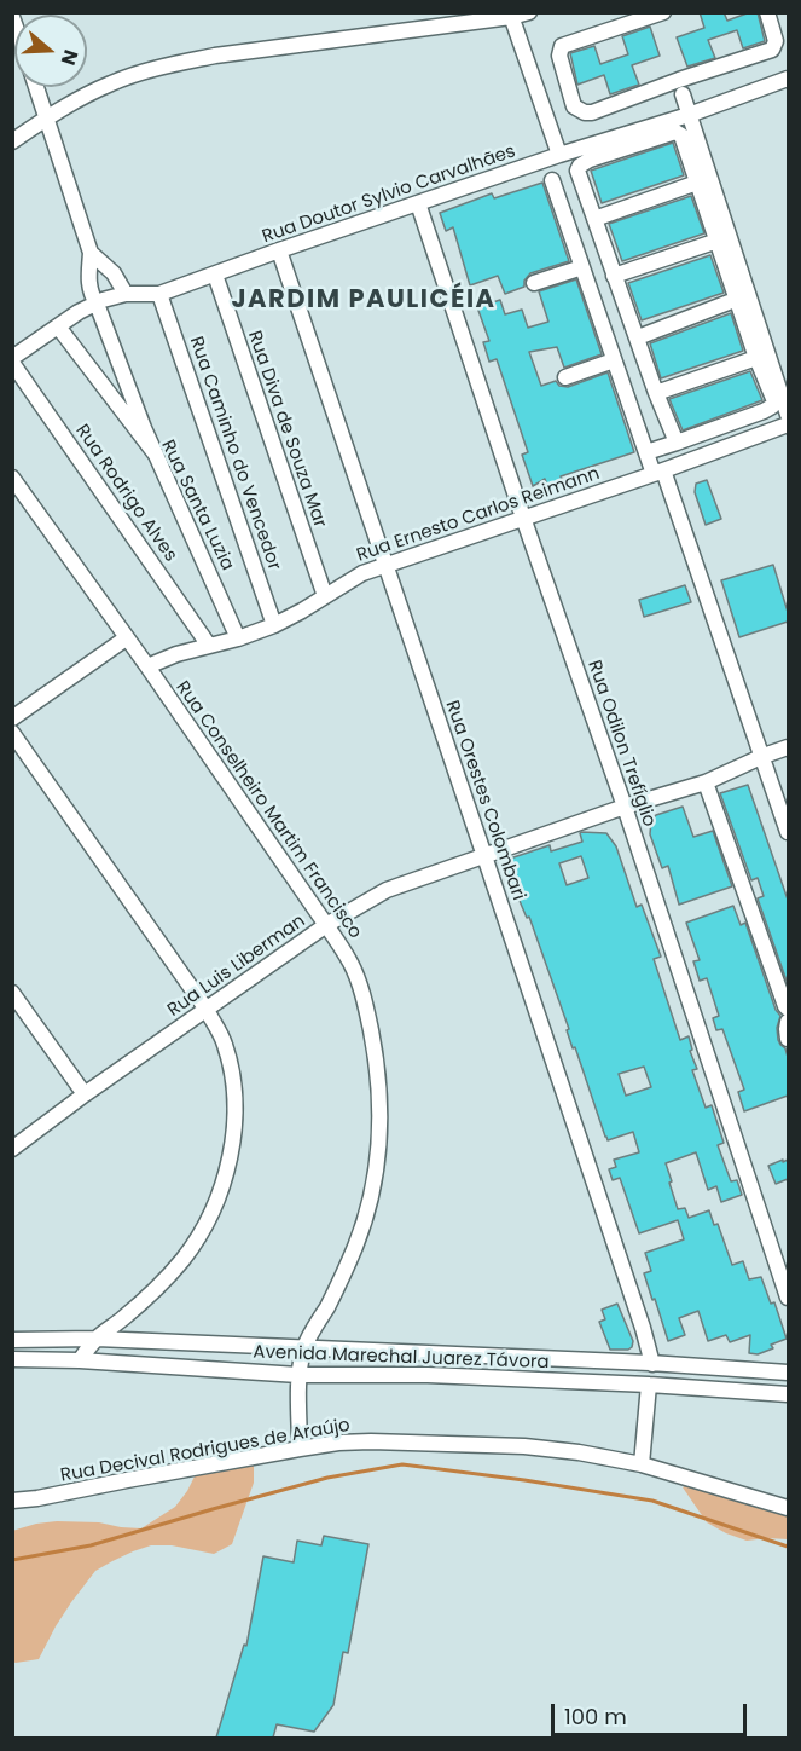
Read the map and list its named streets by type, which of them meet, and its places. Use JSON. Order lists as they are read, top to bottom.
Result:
{
  "streets": {
    "street": [
      "Rua Doutor Sylvio Carvalhães",
      "Rua Diva de Souza Mar",
      "Rua Caminho do Vencedor",
      "Rua Rodrigo Alves",
      "Rua Santa Luzia",
      "Rua Ernesto Carlos Reimann",
      "Rua Odilon Trefíglio",
      "Rua Orestes Colombari",
      "Rua Conselheiro Martim Francisco",
      "Rua Luis Liberman",
      "Avenida Marechal Juarez Távora",
      "Rua Decival Rodrigues de Araújo"
    ]
  },
  "crossings": [
    ["Rua Doutor Sylvio Carvalhães", "Rua Diva de Souza Mar"],
    ["Rua Doutor Sylvio Carvalhães", "Rua Caminho do Vencedor"],
    ["Rua Doutor Sylvio Carvalhães", "Rua Rodrigo Alves"],
    ["Rua Doutor Sylvio Carvalhães", "Rua Santa Luzia"],
    ["Rua Doutor Sylvio Carvalhães", "Rua Odilon Trefíglio"],
    ["Rua Doutor Sylvio Carvalhães", "Rua Orestes Colombari"],
    ["Rua Diva de Souza Mar", "Rua Ernesto Carlos Reimann"],
    ["Rua Caminho do Vencedor", "Rua Ernesto Carlos Reimann"],
    ["Rua Rodrigo Alves", "Rua Ernesto Carlos Reimann"],
    ["Rua Santa Luzia", "Rua Ernesto Carlos Reimann"],
    ["Rua Ernesto Carlos Reimann", "Rua Odilon Trefíglio"],
    ["Rua Ernesto Carlos Reimann", "Rua Orestes Colombari"],
    ["Rua Ernesto Carlos Reimann", "Rua Conselheiro Martim Francisco"],
    ["Rua Odilon Trefíglio", "Rua Luis Liberman"],
    ["Rua Orestes Colombari", "Rua Luis Liberman"],
    ["Rua Orestes Colombari", "Avenida Marechal Juarez Távora"],
    ["Rua Conselheiro Martim Francisco", "Rua Luis Liberman"],
    ["Rua Conselheiro Martim Francisco", "Avenida Marechal Juarez Távora"],
    ["Rua Conselheiro Martim Francisco", "Rua Decival Rodrigues de Araújo"]
  ],
  "districts": ["JARDIM PAULICÉIA"],
  "scale_bar": "100 m",
  "north": "right"
}
